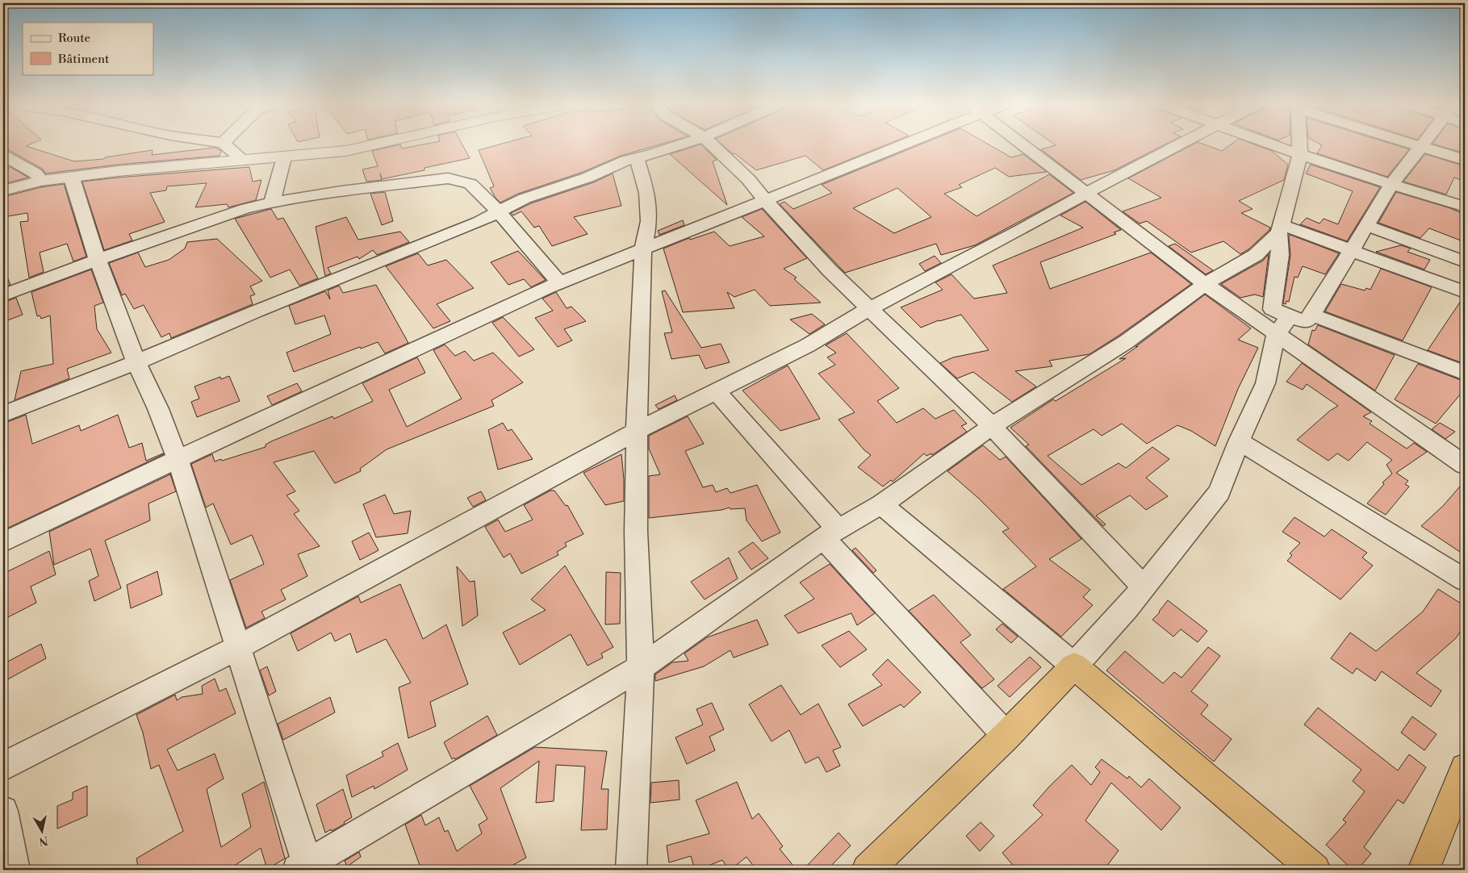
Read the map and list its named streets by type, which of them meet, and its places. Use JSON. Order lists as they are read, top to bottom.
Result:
{
  "legend": ["Route", "Bâtiment"],
  "north": "bottom"
}
